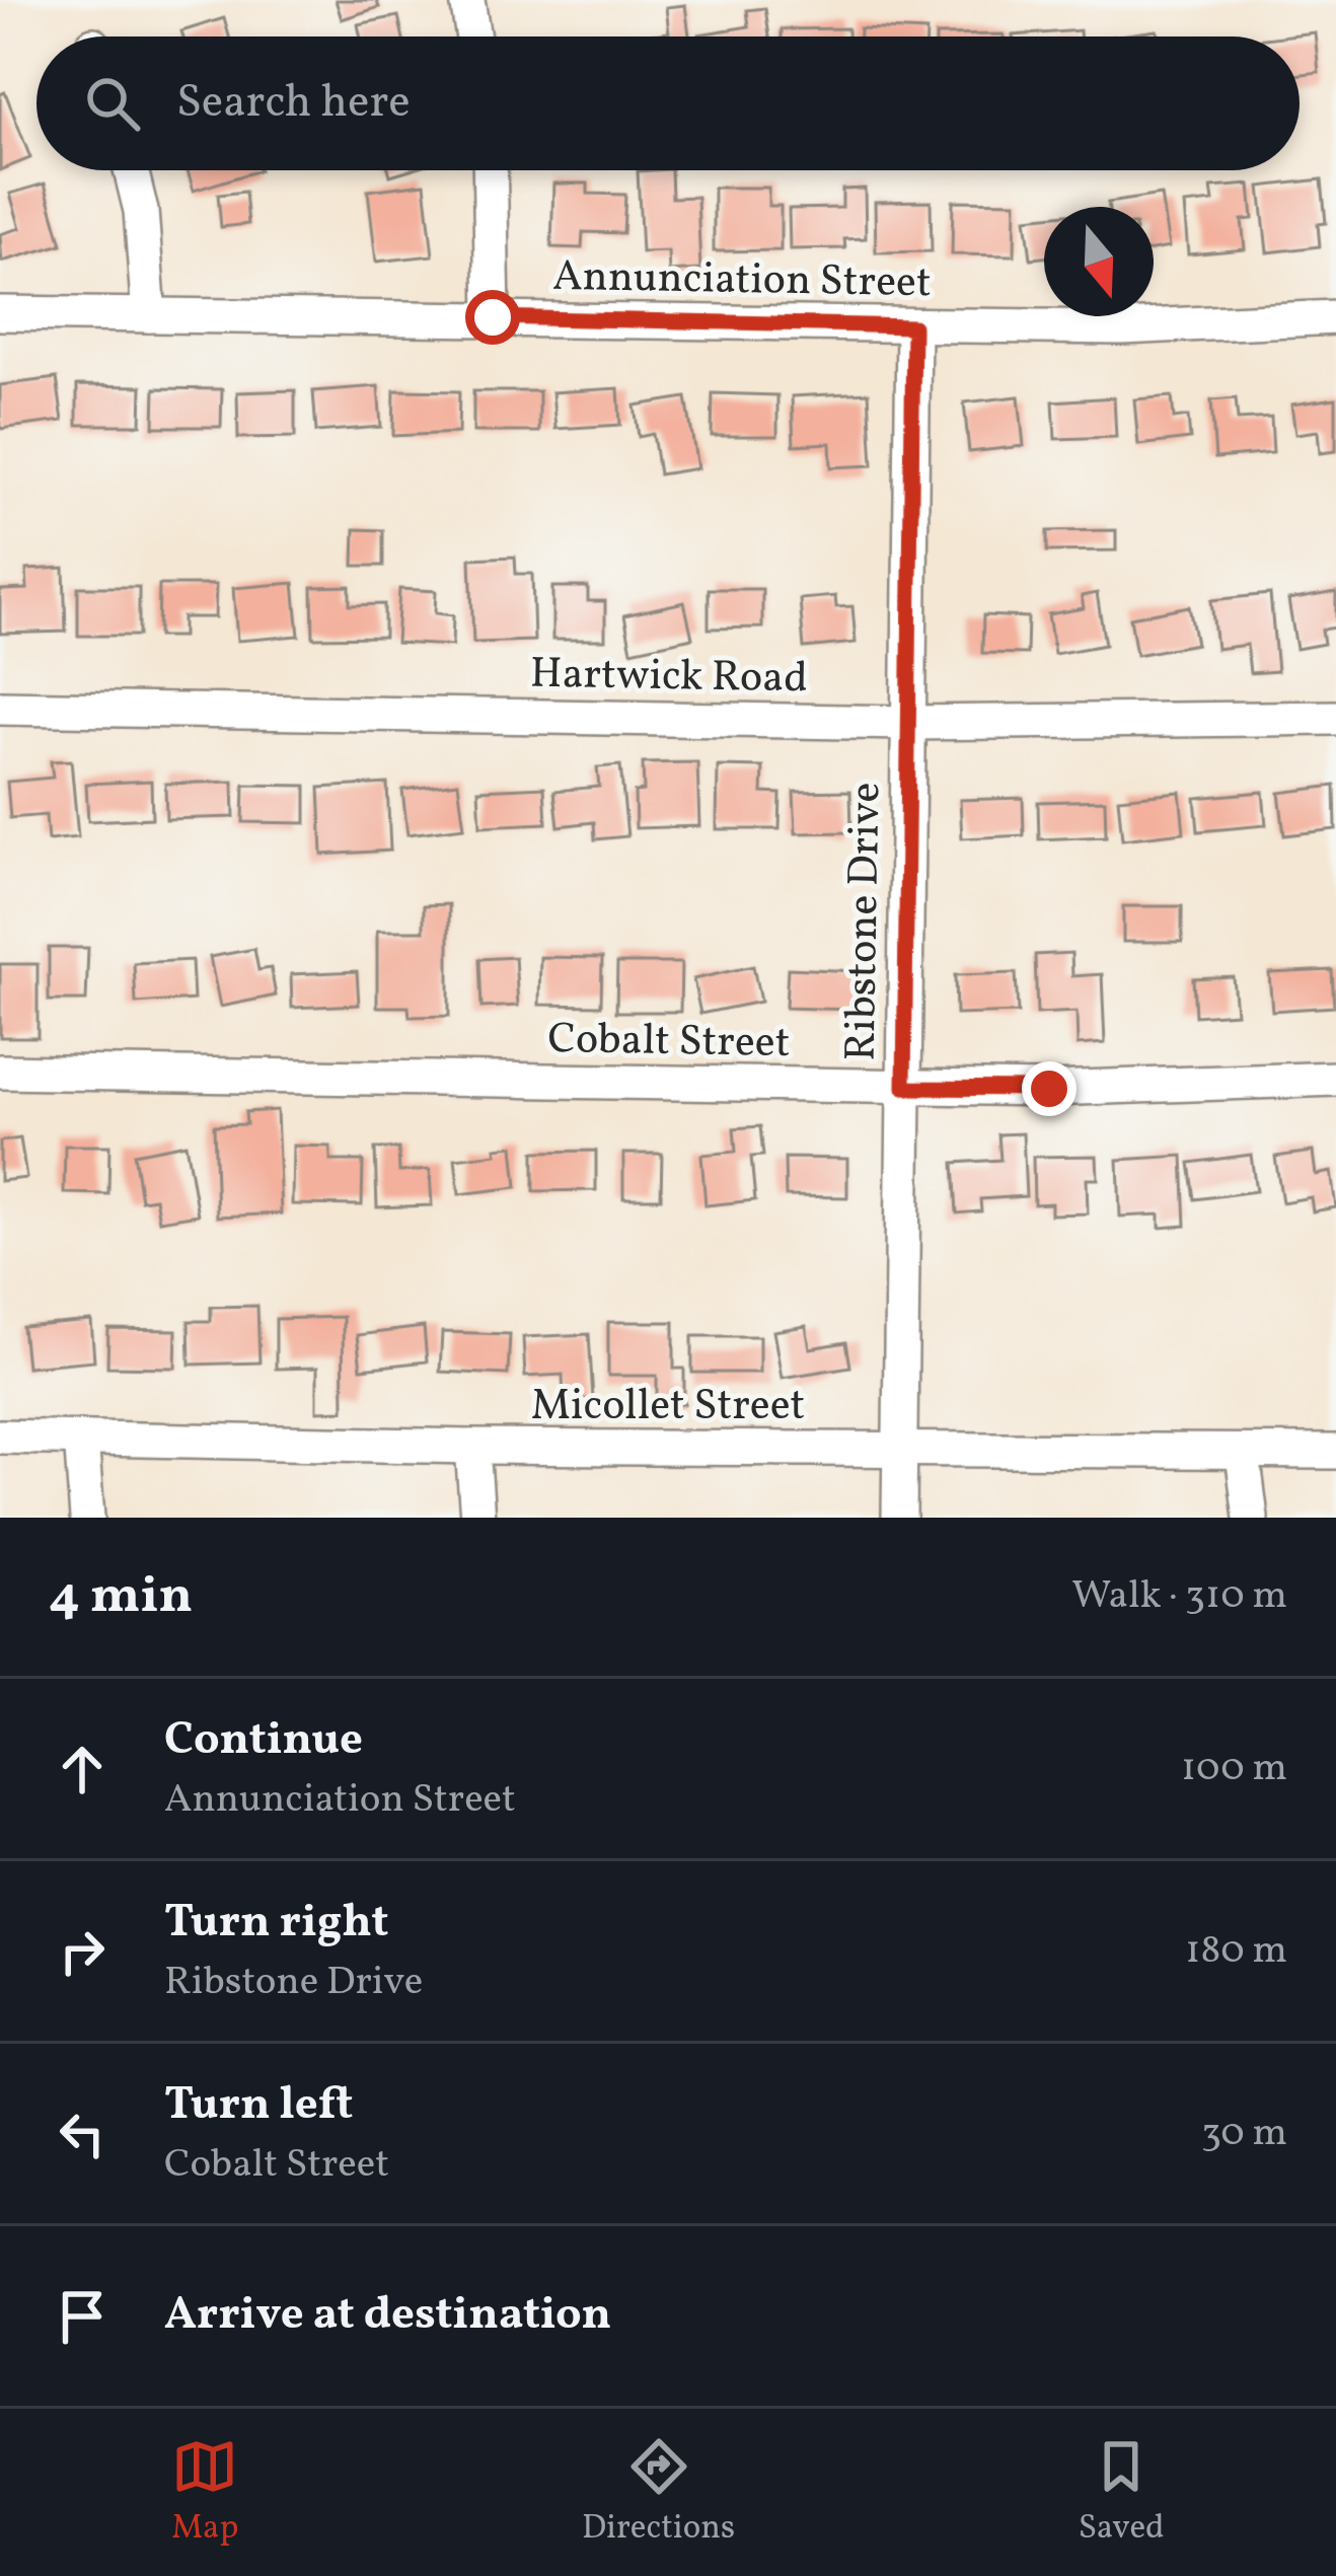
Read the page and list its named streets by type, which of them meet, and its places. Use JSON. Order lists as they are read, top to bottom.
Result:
{
  "streets": {
    "street": [
      "Annunciation Street",
      "Hartwick Road",
      "Ribstone Drive",
      "Cobalt Street",
      "Micollet Street"
    ]
  },
  "crossings": [
    ["Annunciation Street", "Ribstone Drive"],
    ["Hartwick Road", "Ribstone Drive"],
    ["Ribstone Drive", "Cobalt Street"],
    ["Ribstone Drive", "Micollet Street"]
  ],
  "north": "bottom",
  "page": {
    "search": "Search here",
    "heading": ["4 min", "Walk · 310 m"],
    "list": [
      ["Continue", "Annunciation Street", "100 m"],
      ["Turn right", "Ribstone Drive", "180 m"],
      ["Turn left", "Cobalt Street", "30 m"],
      "Arrive at destination"
    ],
    "nav": ["Map", "Directions", "Saved"]
  }
}
